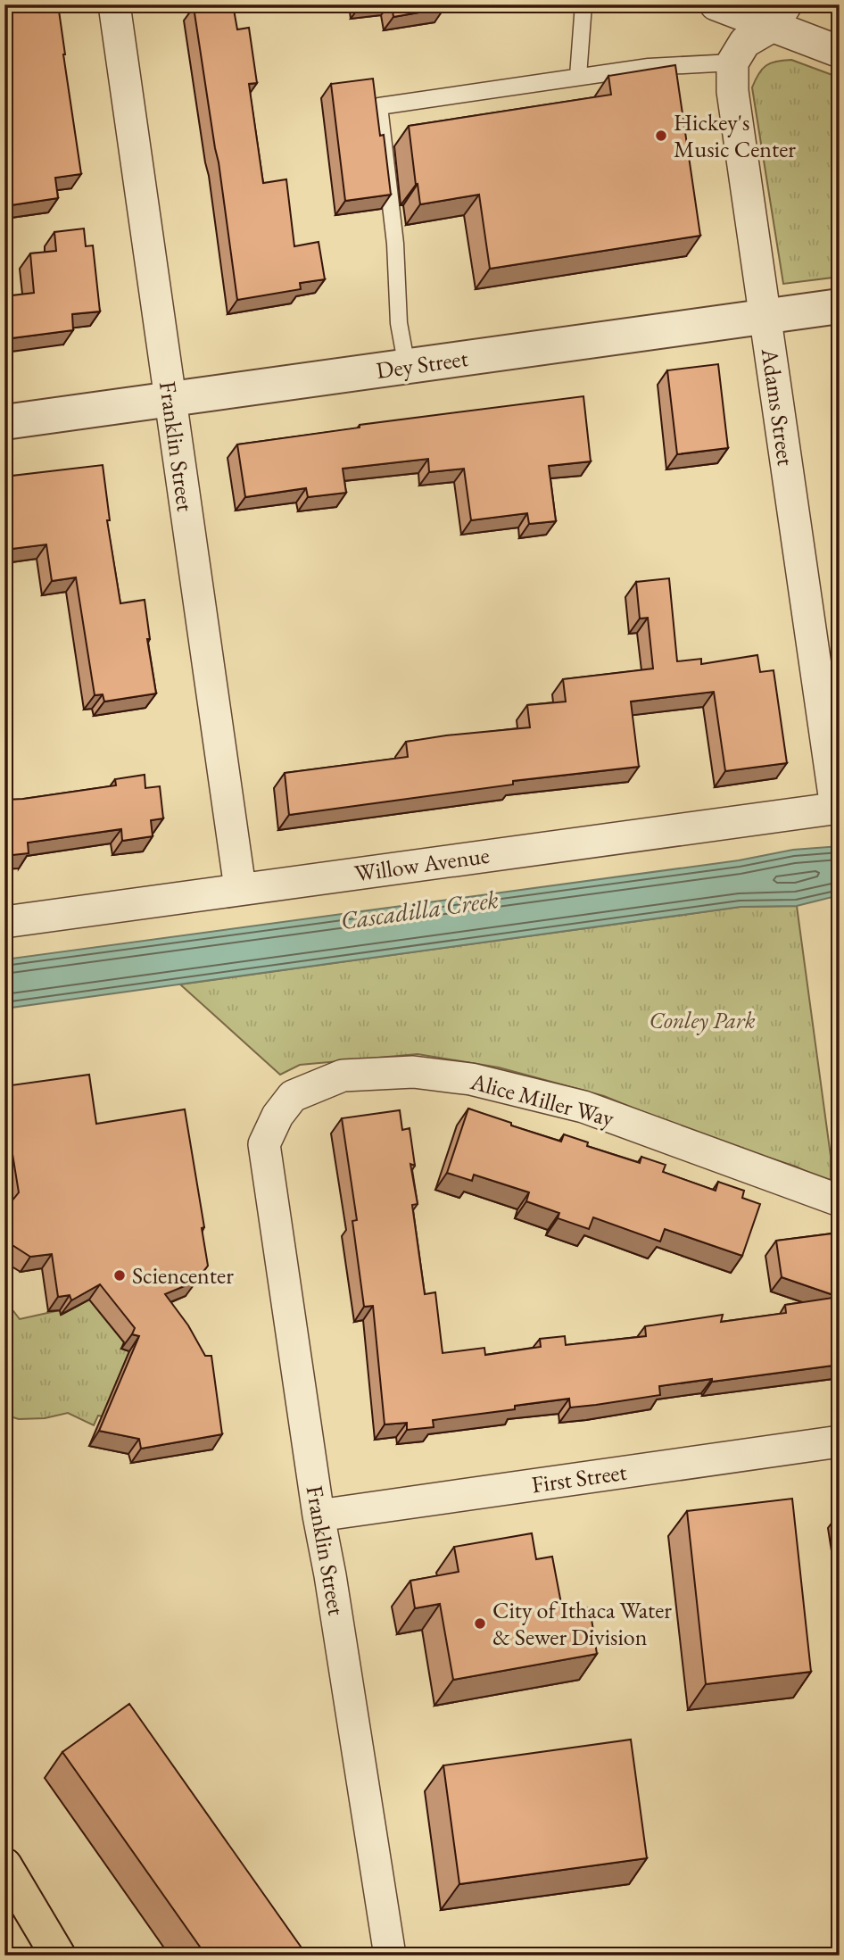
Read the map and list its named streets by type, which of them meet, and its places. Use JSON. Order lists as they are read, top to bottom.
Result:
{
  "streets": {
    "street": [
      "Dey Street",
      "Adams Street",
      "Franklin Street",
      "Willow Avenue",
      "Alice Miller Way",
      "First Street"
    ]
  },
  "crossings": [
    ["Dey Street", "Adams Street"],
    ["Dey Street", "Franklin Street"],
    ["Adams Street", "Willow Avenue"],
    ["Franklin Street", "Willow Avenue"],
    ["Franklin Street", "Alice Miller Way"],
    ["Franklin Street", "First Street"]
  ],
  "water": ["Cascadilla Creek"],
  "parks": ["Conley Park"],
  "places": ["Hickey's Music Center", "Sciencenter", "City of Ithaca Water & Sewer Division"]
}
